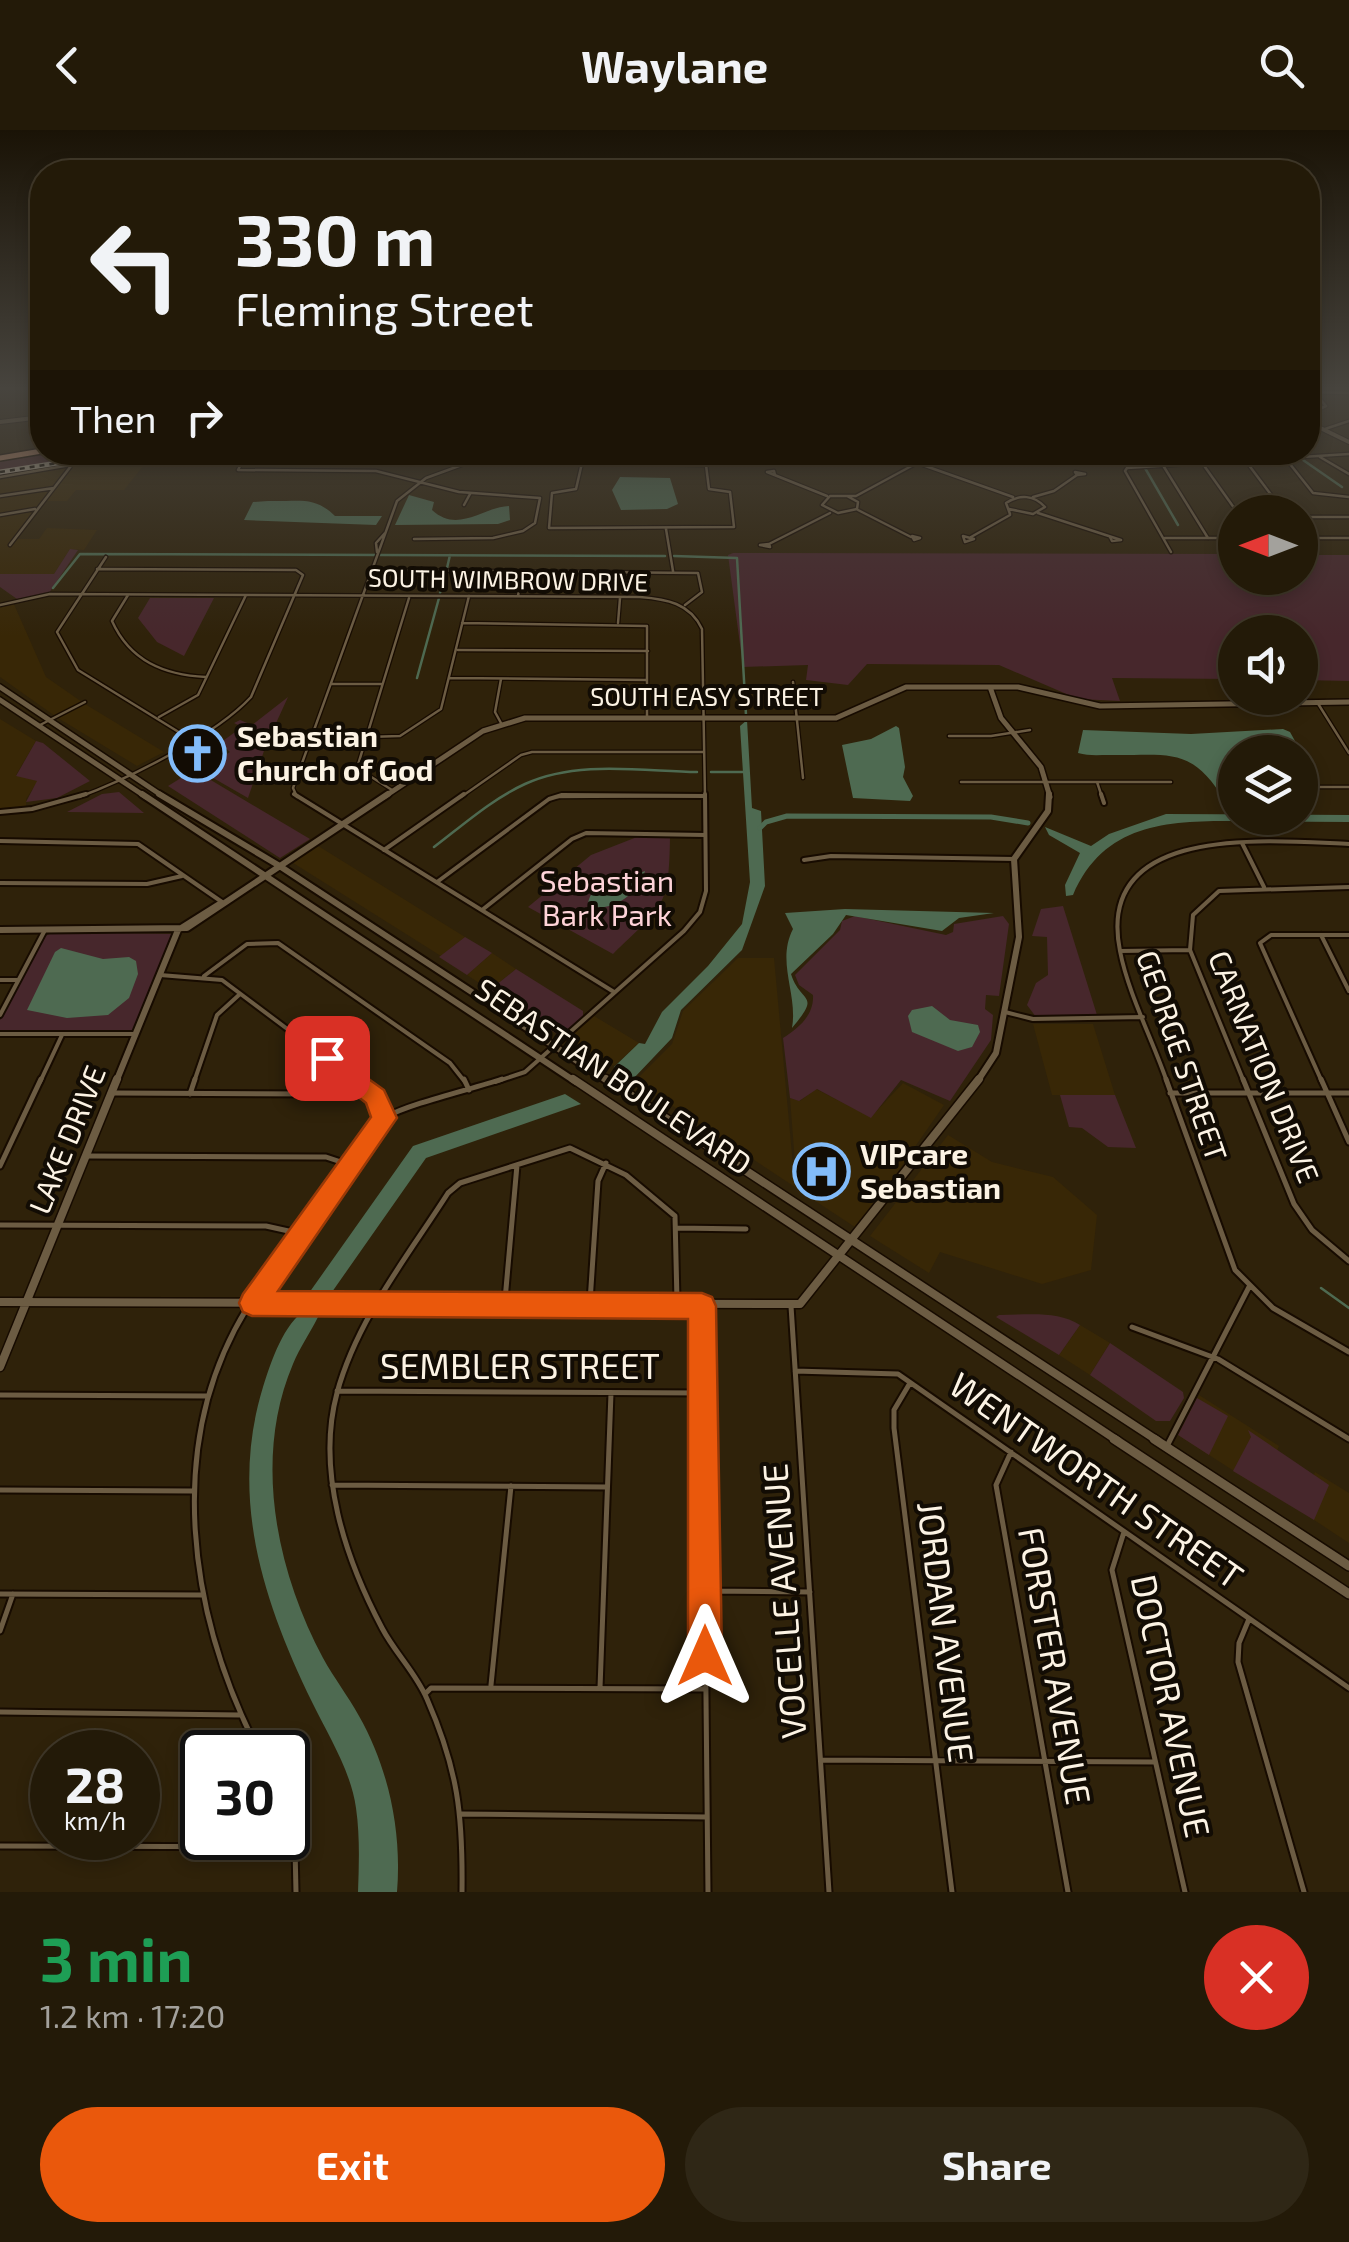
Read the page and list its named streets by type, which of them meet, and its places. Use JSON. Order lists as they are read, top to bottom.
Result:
{
  "streets": {
    "street": [
      "SOUTH WIMBROW DRIVE",
      "SOUTH EASY STREET",
      "GEORGE STREET",
      "CARNATION DRIVE",
      "SEBASTIAN BOULEVARD",
      "LAKE DRIVE",
      "SEMBLER STREET",
      "WENTWORTH STREET",
      "VOCELLE AVENUE",
      "JORDAN AVENUE",
      "FORSTER AVENUE",
      "DOCTOR AVENUE"
    ]
  },
  "crossings": [
    ["SOUTH WIMBROW DRIVE", "SOUTH EASY STREET"],
    ["SOUTH WIMBROW DRIVE", "SEBASTIAN BOULEVARD"],
    ["SOUTH EASY STREET", "SEBASTIAN BOULEVARD"],
    ["SOUTH EASY STREET", "LAKE DRIVE"],
    ["WENTWORTH STREET", "VOCELLE AVENUE"],
    ["WENTWORTH STREET", "JORDAN AVENUE"],
    ["WENTWORTH STREET", "FORSTER AVENUE"],
    ["WENTWORTH STREET", "DOCTOR AVENUE"]
  ],
  "parks": ["Sebastian Bark Park"],
  "places": {
    "church": ["Sebastian Church of God"],
    "hospital": ["VIPcare Sebastian"]
  },
  "north": "left",
  "page": {
    "header": "Waylane",
    "turn": ["330 m", "Fleming Street"],
    "then": "Then",
    "speed": "28 km/h",
    "limit": "30",
    "heading": ["3 min", "1.2 km · 17:20"],
    "buttons": ["Exit", "Share"]
  }
}
